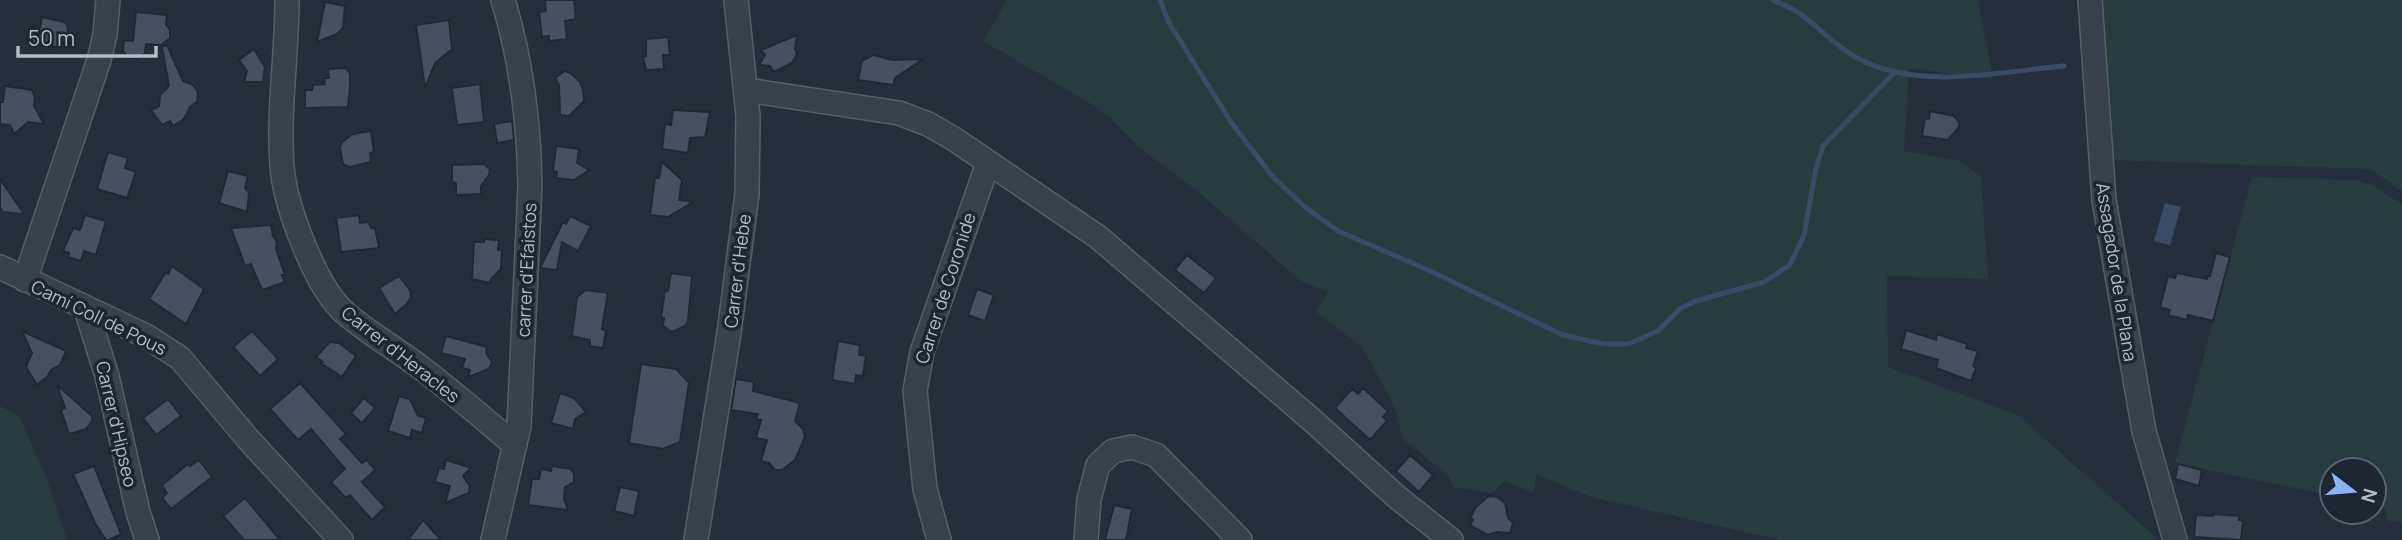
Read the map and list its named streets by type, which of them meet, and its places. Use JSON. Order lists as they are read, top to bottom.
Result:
{
  "streets": {
    "street": [
      "carrer d'Efaistos",
      "Carrer d'Hebe",
      "Assagador de la Plana",
      "Carrer de Coronide",
      "Camí Coll de Pous",
      "Carrer d'Heracles",
      "Carrer d'Hipseo"
    ]
  },
  "crossings": [
    ["carrer d'Efaistos", "Carrer d'Heracles"],
    ["Camí Coll de Pous", "Carrer d'Hipseo"]
  ],
  "scale_bar": "50 m",
  "north": "right"
}
